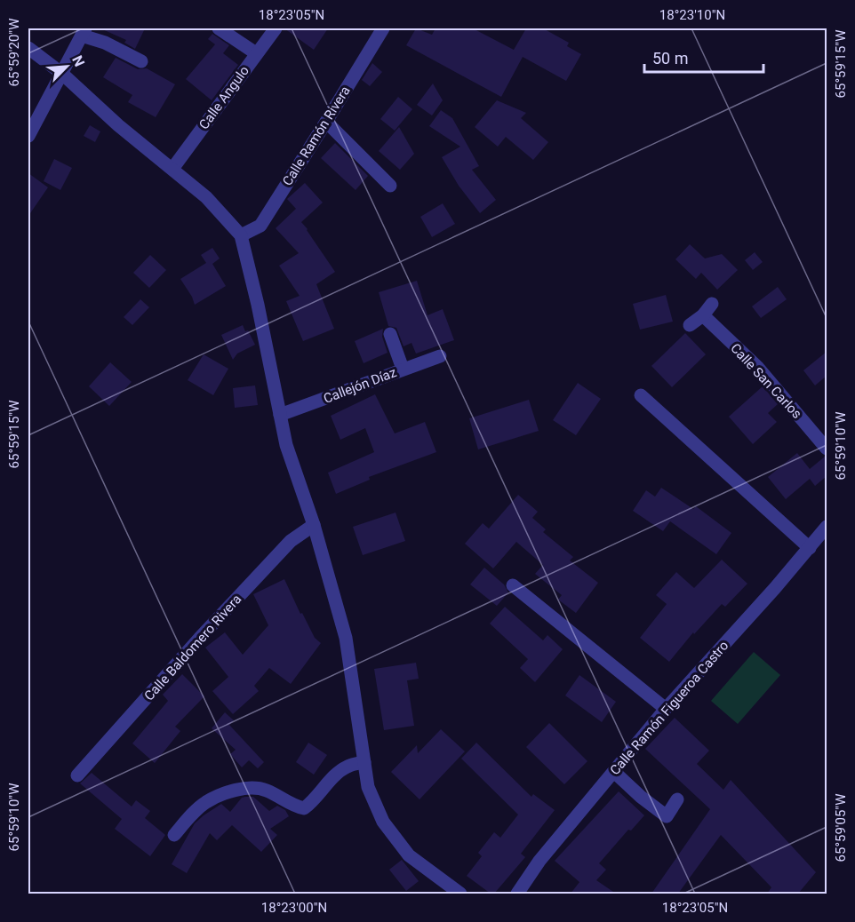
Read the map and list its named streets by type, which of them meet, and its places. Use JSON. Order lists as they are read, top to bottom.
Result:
{
  "streets": {
    "street": [
      "Calle Angulo",
      "Calle Ramón Rivera",
      "Calle San Carlos",
      "Callejón Díaz",
      "Calle Baldomero Rivera",
      "Calle Ramón Figueroa Castro"
    ]
  },
  "scale_bar": "50 m",
  "north": "top right",
  "coordinates": [
    "18°23'05\"N",
    "18°23'10\"N",
    "65°59'20\"W",
    "65°59'15\"W",
    "65°59'10\"W",
    "65°59'05\"W",
    "18°23'00\"N"
  ]
}
